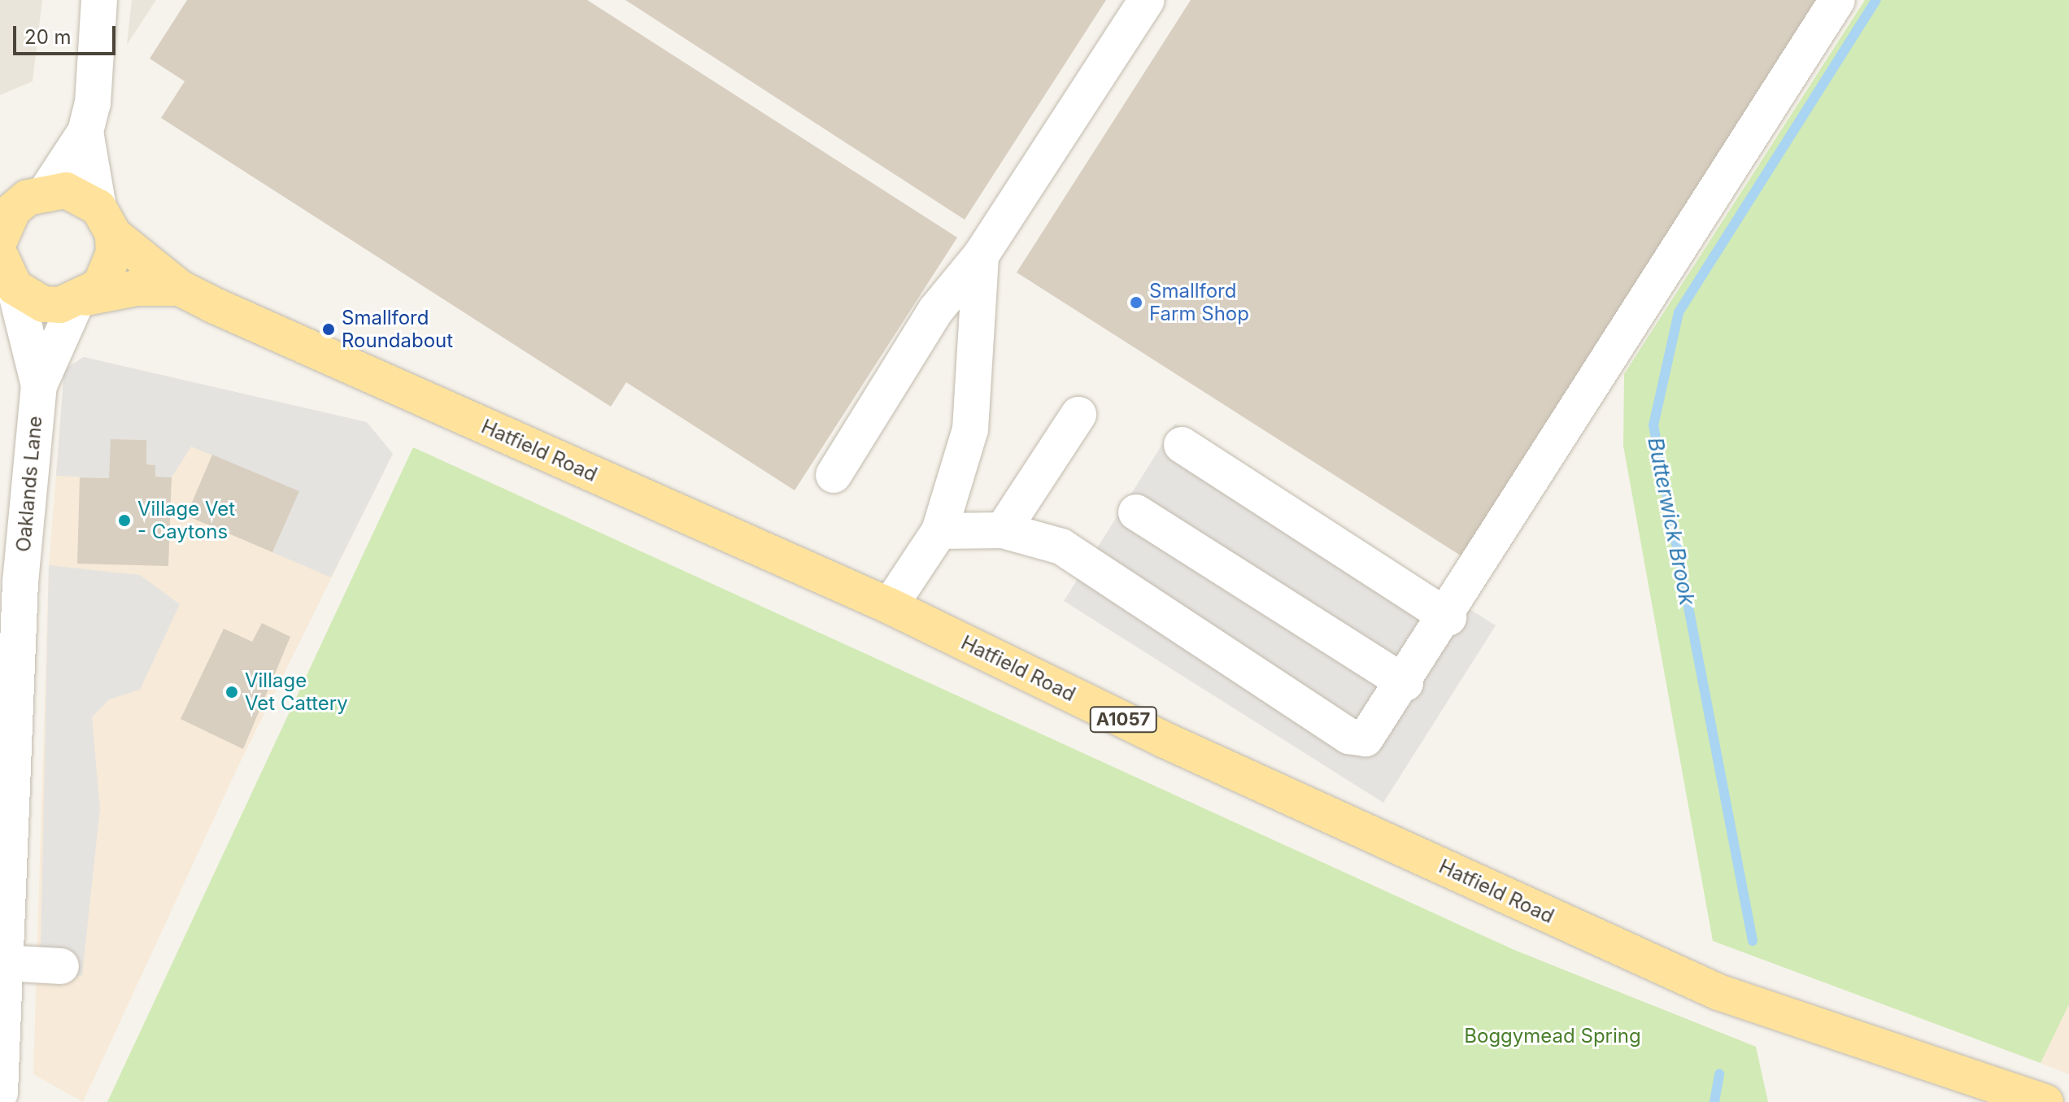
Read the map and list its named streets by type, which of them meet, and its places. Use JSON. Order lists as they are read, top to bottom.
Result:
{
  "streets": {
    "main road": ["Hatfield Road", "A1057"],
    "street": ["Oaklands Lane"]
  },
  "crossings": [
    ["Hatfield Road", "Oaklands Lane"]
  ],
  "water": ["Butterwick Brook"],
  "parks": ["Boggymead Spring"],
  "places": [
    "Smallford Farm Shop",
    "Smallford Roundabout",
    "Village Vet - Caytons",
    "Village Vet Cattery"
  ],
  "scale_bar": "20 m"
}
